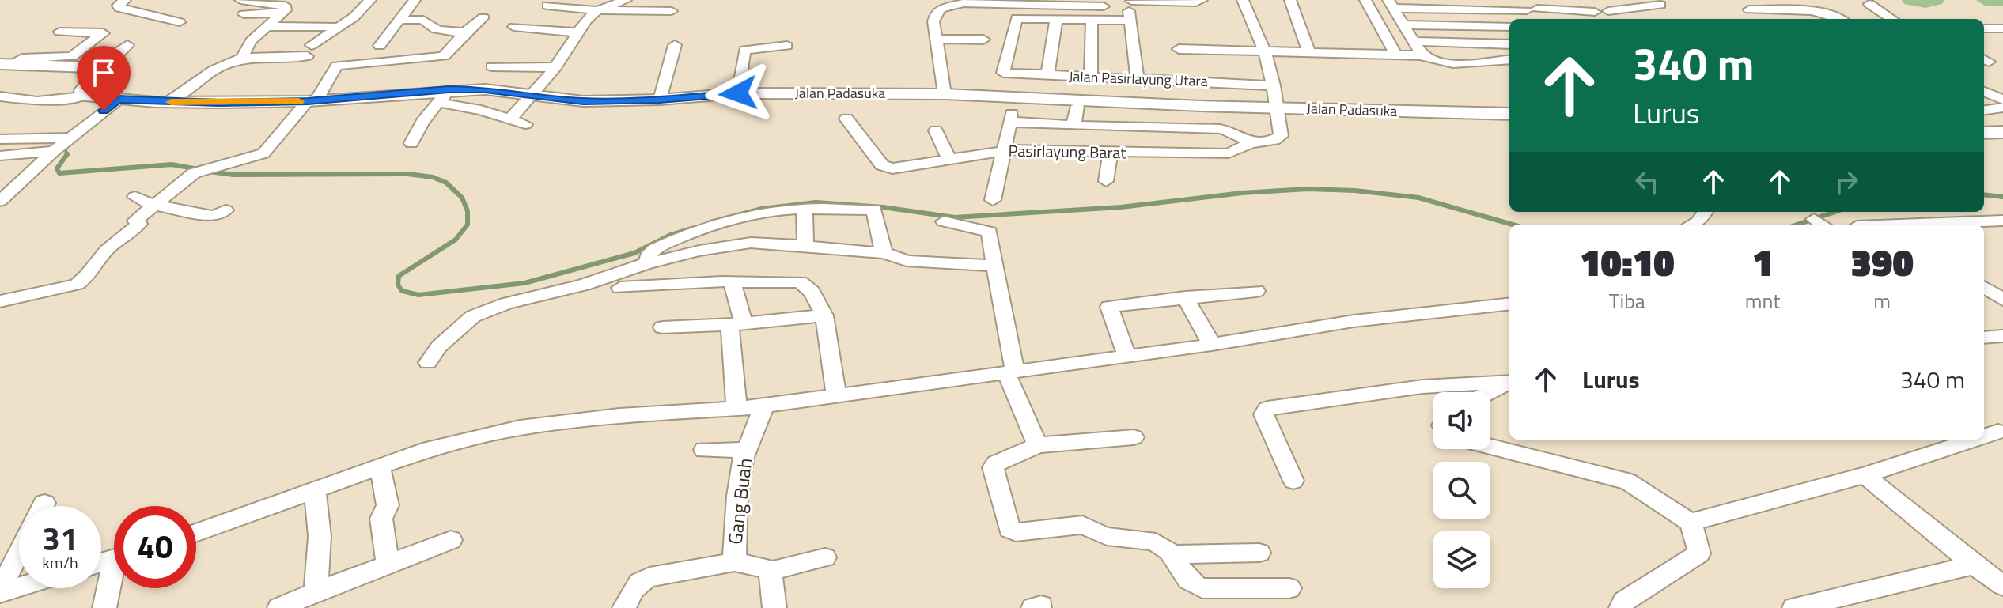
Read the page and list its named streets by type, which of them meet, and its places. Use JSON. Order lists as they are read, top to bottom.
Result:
{
  "streets": {
    "street": [
      "Jalan Pasirlayung Utara",
      "Jalan Padasuka",
      "Pasirlayung Barat",
      "Gang Buah"
    ]
  },
  "crossings": [
    ["Jalan Padasuka", "Pasirlayung Barat"]
  ],
  "page": {
    "turn": ["340 m", "Lurus"],
    "eta": [
      "10:10",
      "Tiba",
      "1",
      "mnt",
      "390",
      "m"
    ],
    "list": [
      {
        "name": "Lurus",
        "value": "340 m"
      }
    ],
    "speed": "31 km/h",
    "limit": "40"
  }
}
